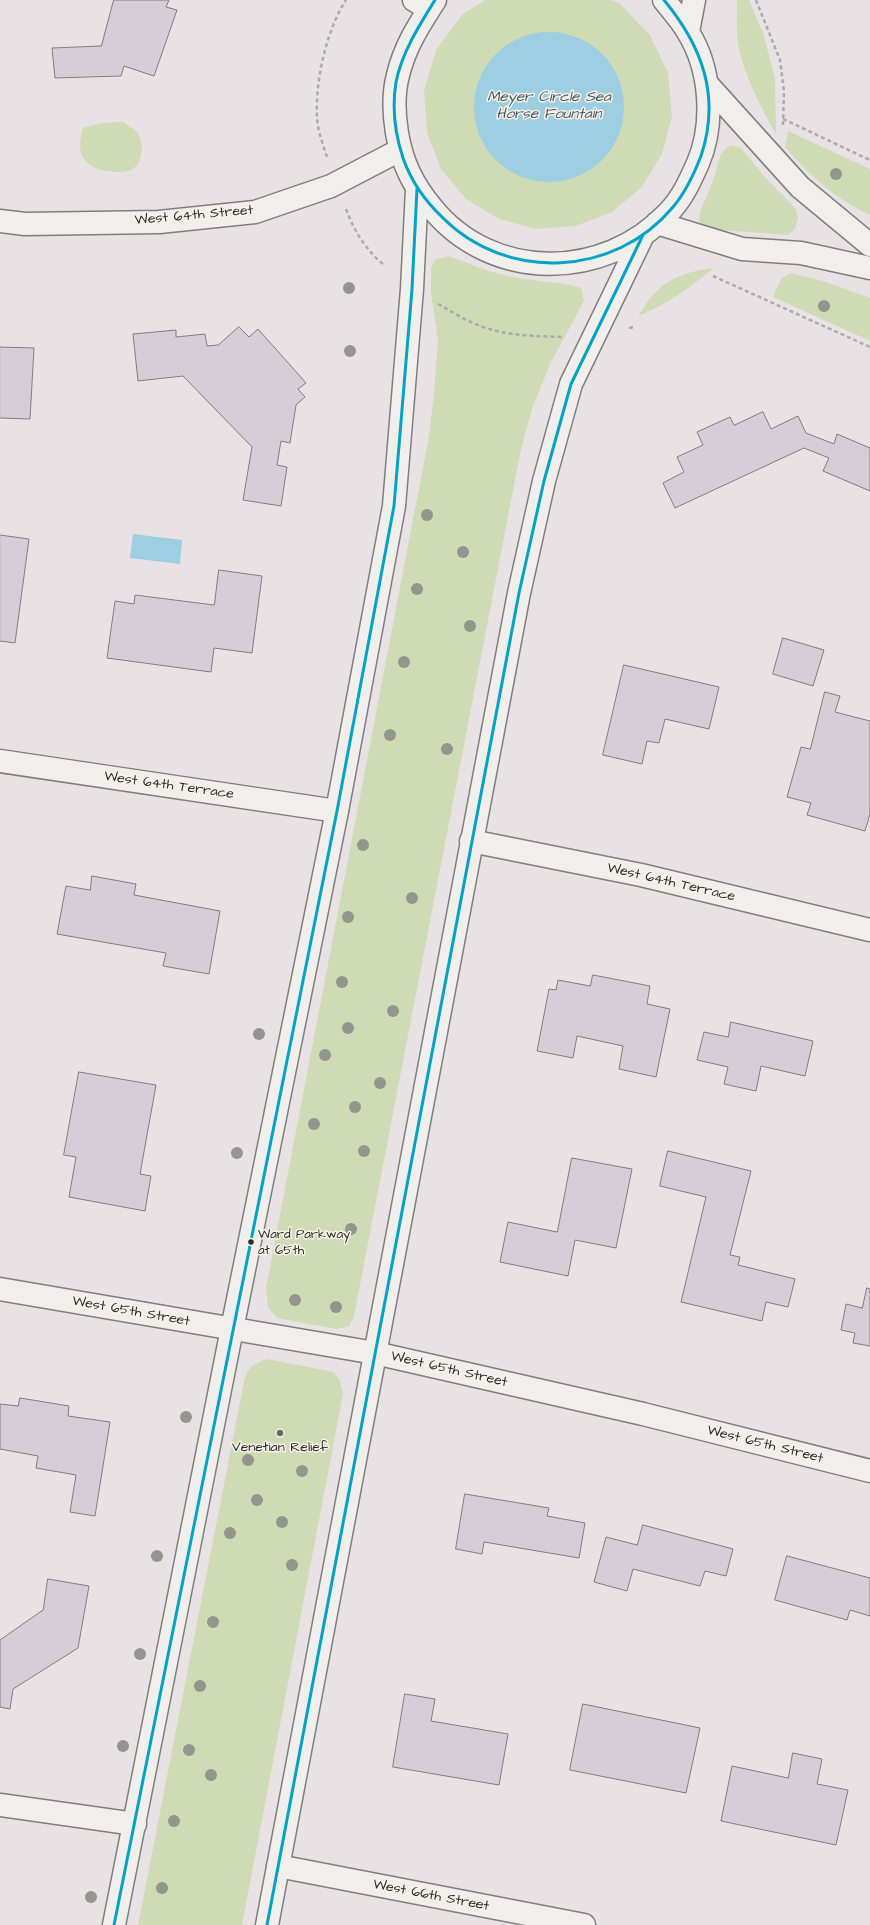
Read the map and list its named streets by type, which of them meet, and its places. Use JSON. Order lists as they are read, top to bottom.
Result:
{
  "streets": {
    "main road": [
      "West 64th Street",
      "West 64th Terrace",
      "West 65th Street",
      "West 66th Street"
    ]
  },
  "water": ["Meyer Circle Sea Horse Fountain"],
  "places": ["Ward Parkway at 65th", "Venetian Relief"]
}
